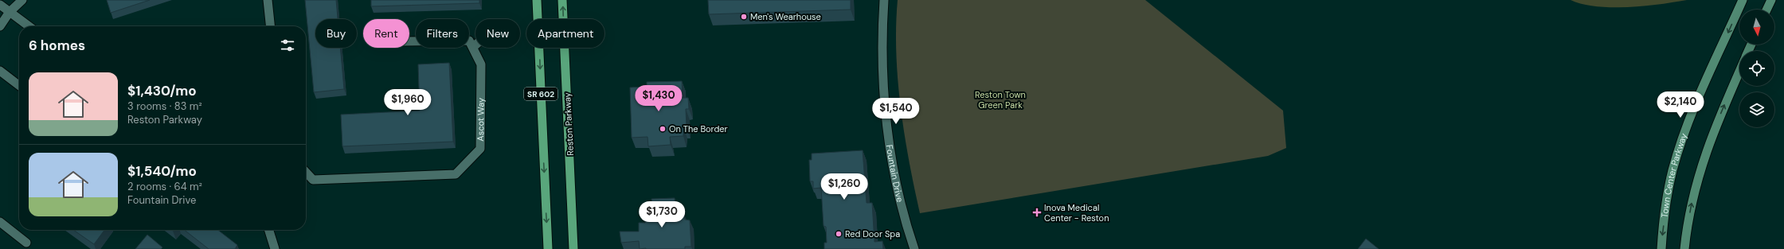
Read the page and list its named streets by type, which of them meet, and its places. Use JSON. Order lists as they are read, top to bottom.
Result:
{
  "streets": {
    "main road": ["SR 602", "Reston Parkway", "Town Center Parkway"],
    "street": ["Ascot Way", "Fountain Drive"]
  },
  "parks": ["Reston Town Green Park"],
  "places": {
    "other": ["Men's Wearhouse", "On The Border", "Red Door Spa"],
    "health": ["Inova Medical Center - Reston"]
  },
  "north": "bottom",
  "page": {
    "chip": [
      "Buy",
      "Rent",
      "Filters",
      "New",
      "Apartment"
    ],
    "heading": "6 homes",
    "list": [
      {
        "name": "$1,430/mo",
        "note": "3 rooms · 83 m² · Reston Parkway"
      },
      {
        "name": "$1,540/mo",
        "note": "2 rooms · 64 m² · Fountain Drive"
      }
    ],
    "price": [
      "$1,430",
      "$1,960",
      "$2,140",
      "$1,540",
      "$1,260",
      "$1,730"
    ]
  }
}
